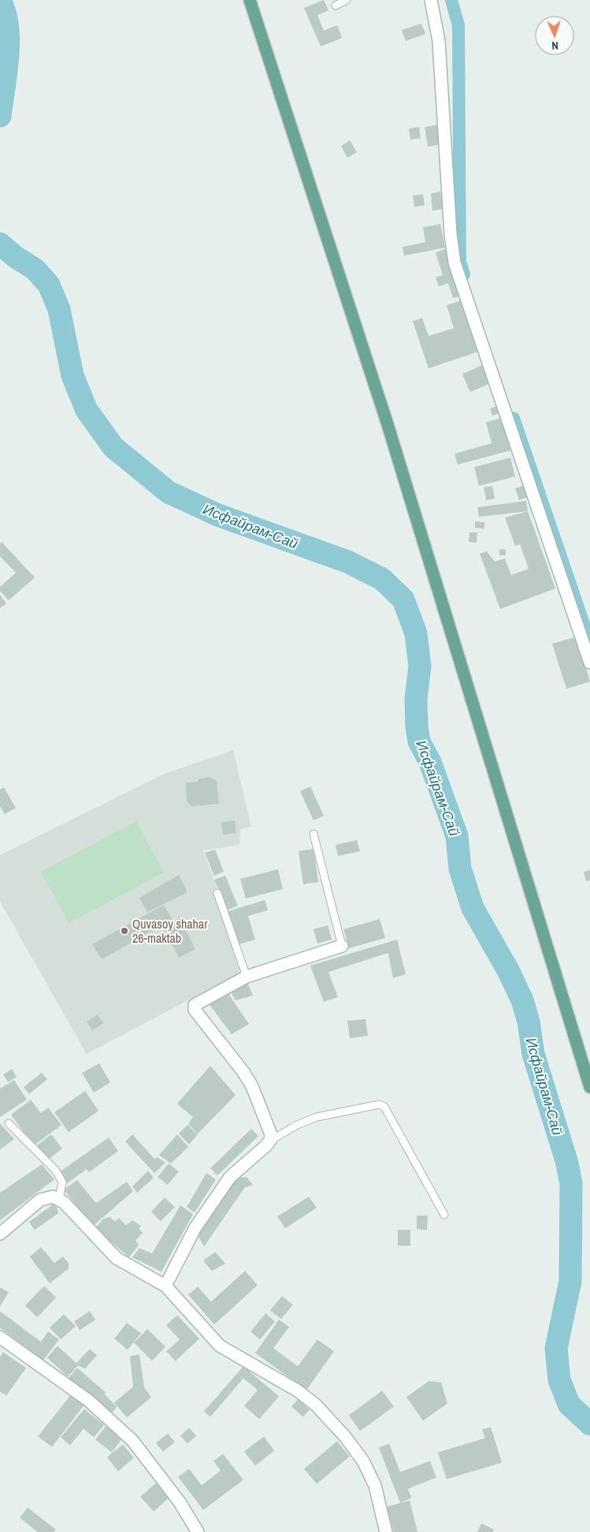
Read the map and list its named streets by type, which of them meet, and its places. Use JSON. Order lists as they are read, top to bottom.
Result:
{
  "water": ["Исфайрам-Сай"],
  "places": ["Quvasoy shahar 26-maktab"],
  "north": "bottom"
}
